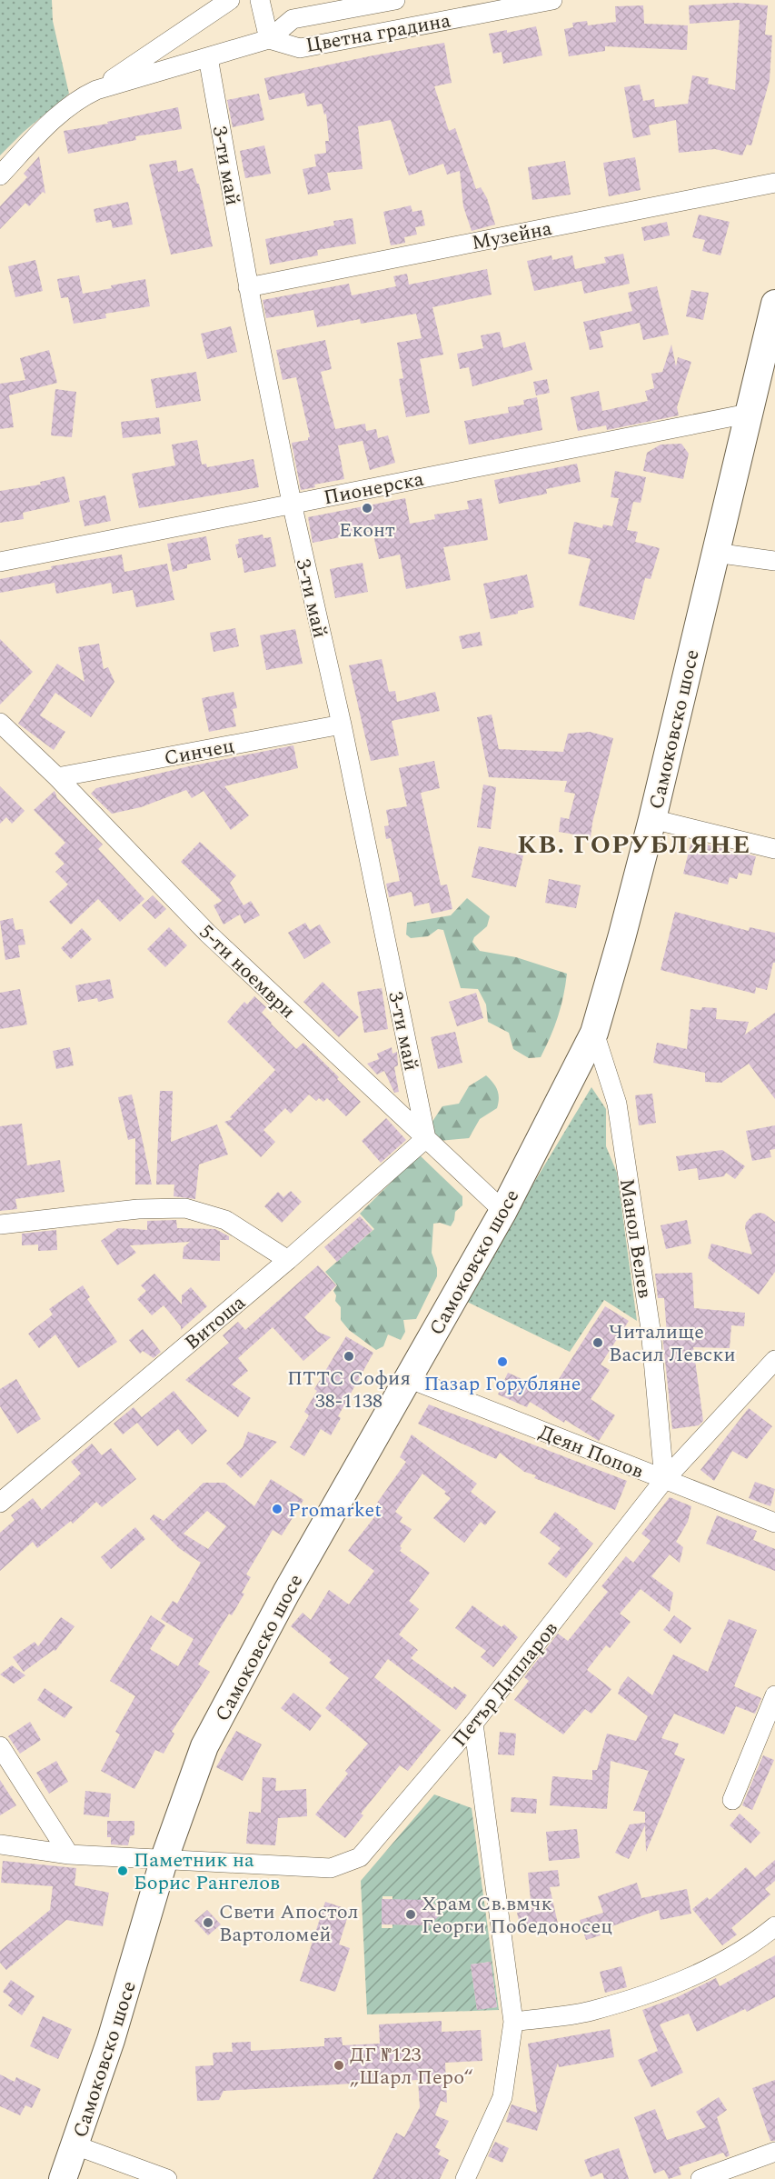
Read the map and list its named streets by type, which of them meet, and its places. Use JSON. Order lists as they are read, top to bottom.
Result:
{
  "streets": {
    "main road": ["Самоковско шосе"],
    "street": [
      "Цветна градина",
      "3-ти май",
      "Музейна",
      "Пионерска",
      "Синчец",
      "5-ти ноември",
      "Манол Велев",
      "Витоша",
      "Деян Попов",
      "Петър Дипларов"
    ]
  },
  "crossings": [
    ["Цветна градина", "3-ти май"],
    ["3-ти май", "Музейна"],
    ["3-ти май", "Пионерска"],
    ["3-ти май", "Синчец"],
    ["3-ти май", "5-ти ноември"],
    ["3-ти май", "Витоша"],
    ["Пионерска", "Самоковско шосе"],
    ["Самоковско шосе", "5-ти ноември"],
    ["Самоковско шосе", "Манол Велев"],
    ["Самоковско шосе", "Деян Попов"],
    ["Самоковско шосе", "Петър Дипларов"],
    ["Синчец", "5-ти ноември"],
    ["5-ти ноември", "Витоша"],
    ["Манол Велев", "Деян Попов"],
    ["Манол Велев", "Петър Дипларов"],
    ["Деян Попов", "Петър Дипларов"]
  ],
  "districts": ["КВ. ГОРУБЛЯНЕ"],
  "places": [
    "Еконт",
    "Читалище Васил Левски",
    "ПТТС София 38-1138",
    "Пазар Горубляне",
    "Promarket",
    "Паметник на Борис Рангелов",
    "Храм Св.вмчк Георги Победоносец",
    "Свети Апостол Вартоломей",
    "ДГ №123 „Шарл Перо“"
  ]
}
